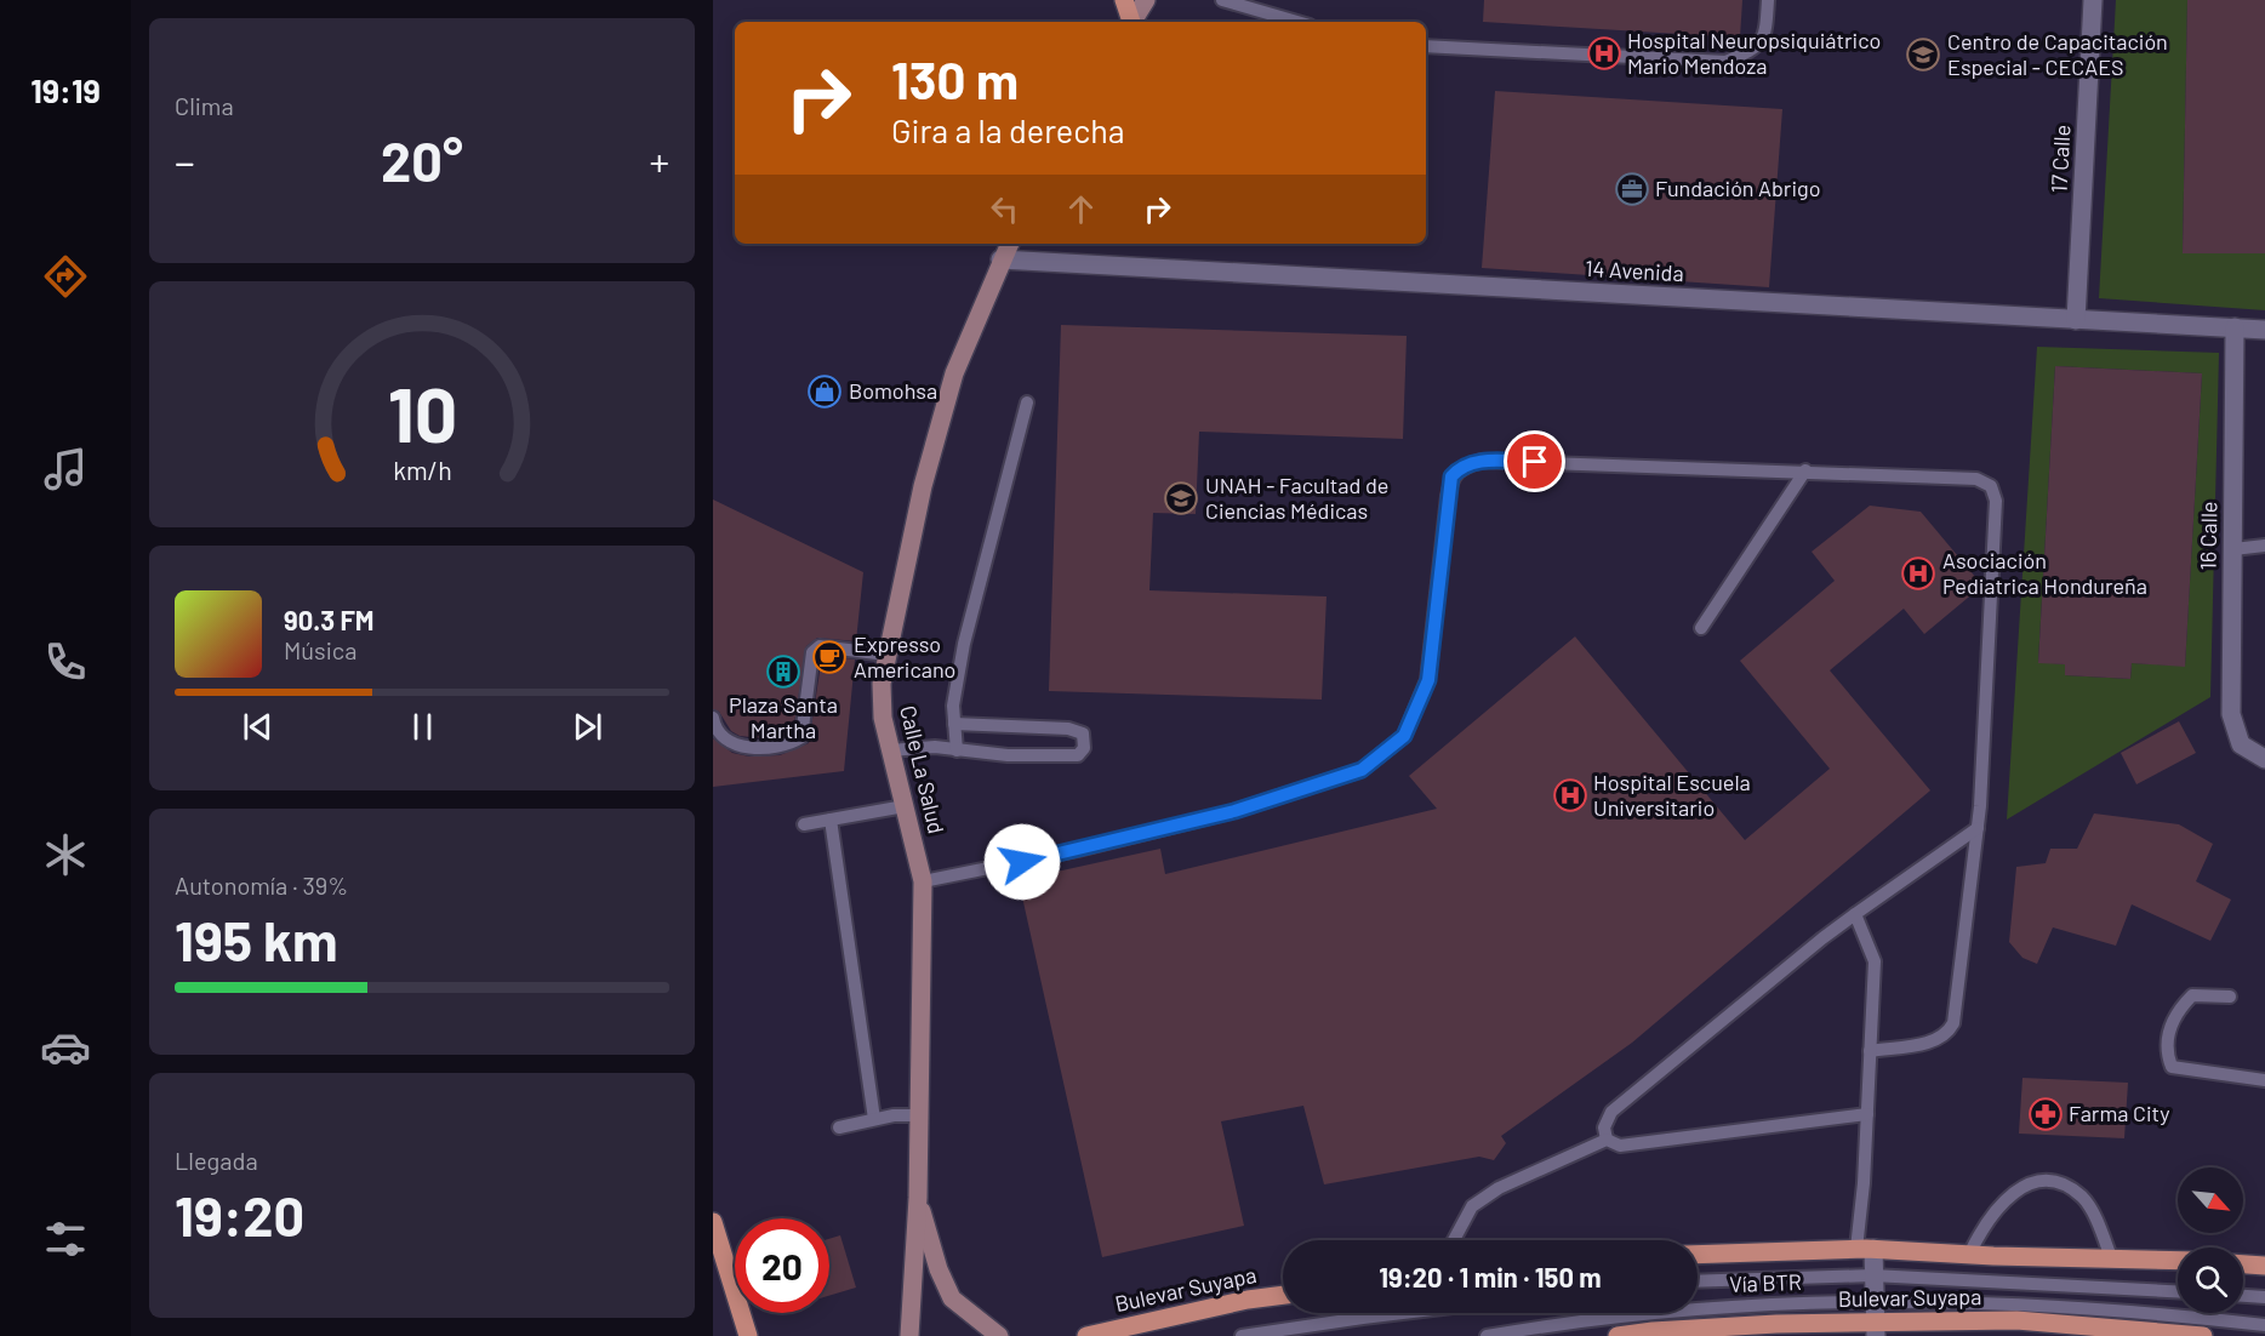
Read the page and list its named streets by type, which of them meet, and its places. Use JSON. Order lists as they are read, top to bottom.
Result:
{
  "streets": {
    "main road": ["Calle La Salud", "Bulevar Suyapa"],
    "street": ["17 Calle", "14 Avenida", "16 Calle"],
    "lane": ["Vía BTR"]
  },
  "crossings": [
    ["17 Calle", "14 Avenida"],
    ["14 Avenida", "16 Calle"],
    ["14 Avenida", "Calle La Salud"]
  ],
  "places": {
    "hospital": ["Hospital Neuropsiquiátrico Mario Mendoza", "Asociación Pediatrica Hondureña", "Hospital Escuela Universitario"],
    "school or university": ["Centro de Capacitación Especial - CECAES", "UNAH - Facultad de Ciencias Médicas"],
    "office": ["Fundación Abrigo"],
    "shop": ["Bomohsa"],
    "cafe": ["Expresso Americano"],
    "building": ["Plaza Santa Martha"],
    "pharmacy": ["Farma City"]
  },
  "north": "bottom right",
  "page": {
    "tabs": "19:19",
    "tile": [
      "Clima",
      ["Autonomía · 39%", "195 km"],
      ["Llegada", "19:20"]
    ],
    "turn": ["130 m", "Gira a la derecha"],
    "heat": ["−", "20°", "+"],
    "song": ["90.3 FM", "Música"],
    "limit": "20",
    "trip": "19:20 · 1 min · 150 m",
    "gauge": ["10", "km/h"]
  }
}
